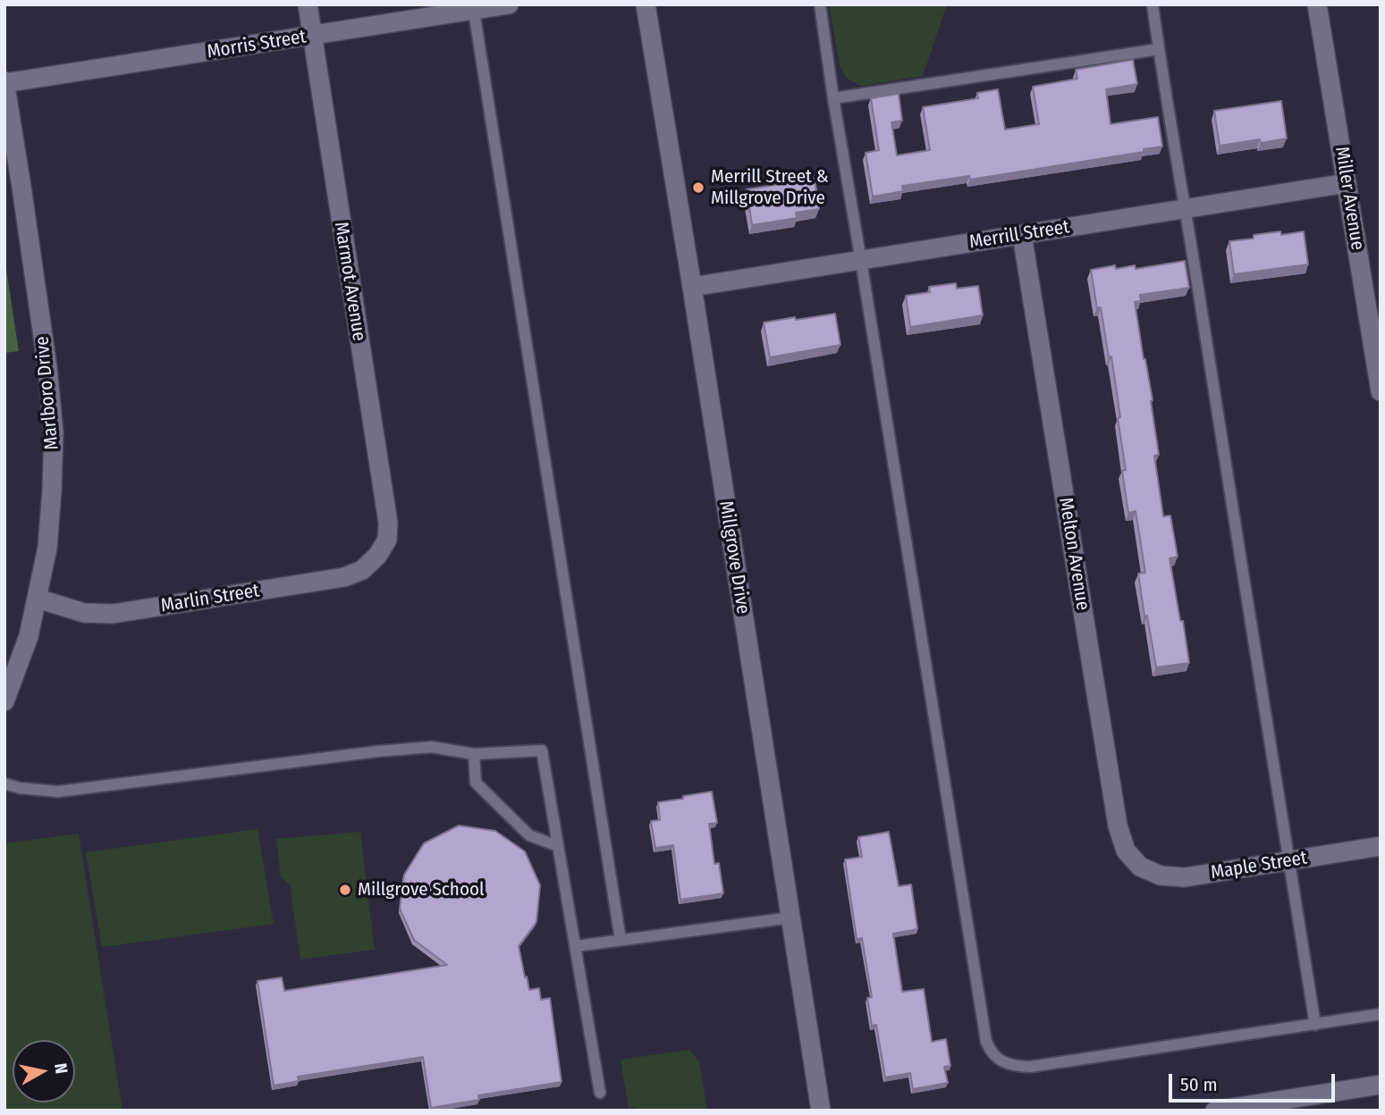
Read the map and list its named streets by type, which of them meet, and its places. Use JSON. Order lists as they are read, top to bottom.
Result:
{
  "streets": {
    "street": [
      "Morris Street",
      "Miller Avenue",
      "Merrill Street",
      "Marmot Avenue",
      "Marlboro Drive",
      "Melton Avenue",
      "Millgrove Drive",
      "Marlin Street",
      "Maple Street"
    ]
  },
  "crossings": [
    ["Morris Street", "Marmot Avenue"],
    ["Morris Street", "Marlboro Drive"],
    ["Miller Avenue", "Merrill Street"],
    ["Merrill Street", "Melton Avenue"],
    ["Merrill Street", "Millgrove Drive"],
    ["Marmot Avenue", "Marlin Street"],
    ["Marlboro Drive", "Marlin Street"],
    ["Melton Avenue", "Maple Street"]
  ],
  "places": ["Merrill Street & Millgrove Drive", "Millgrove School"],
  "scale_bar": "50 m",
  "north": "right"
}
